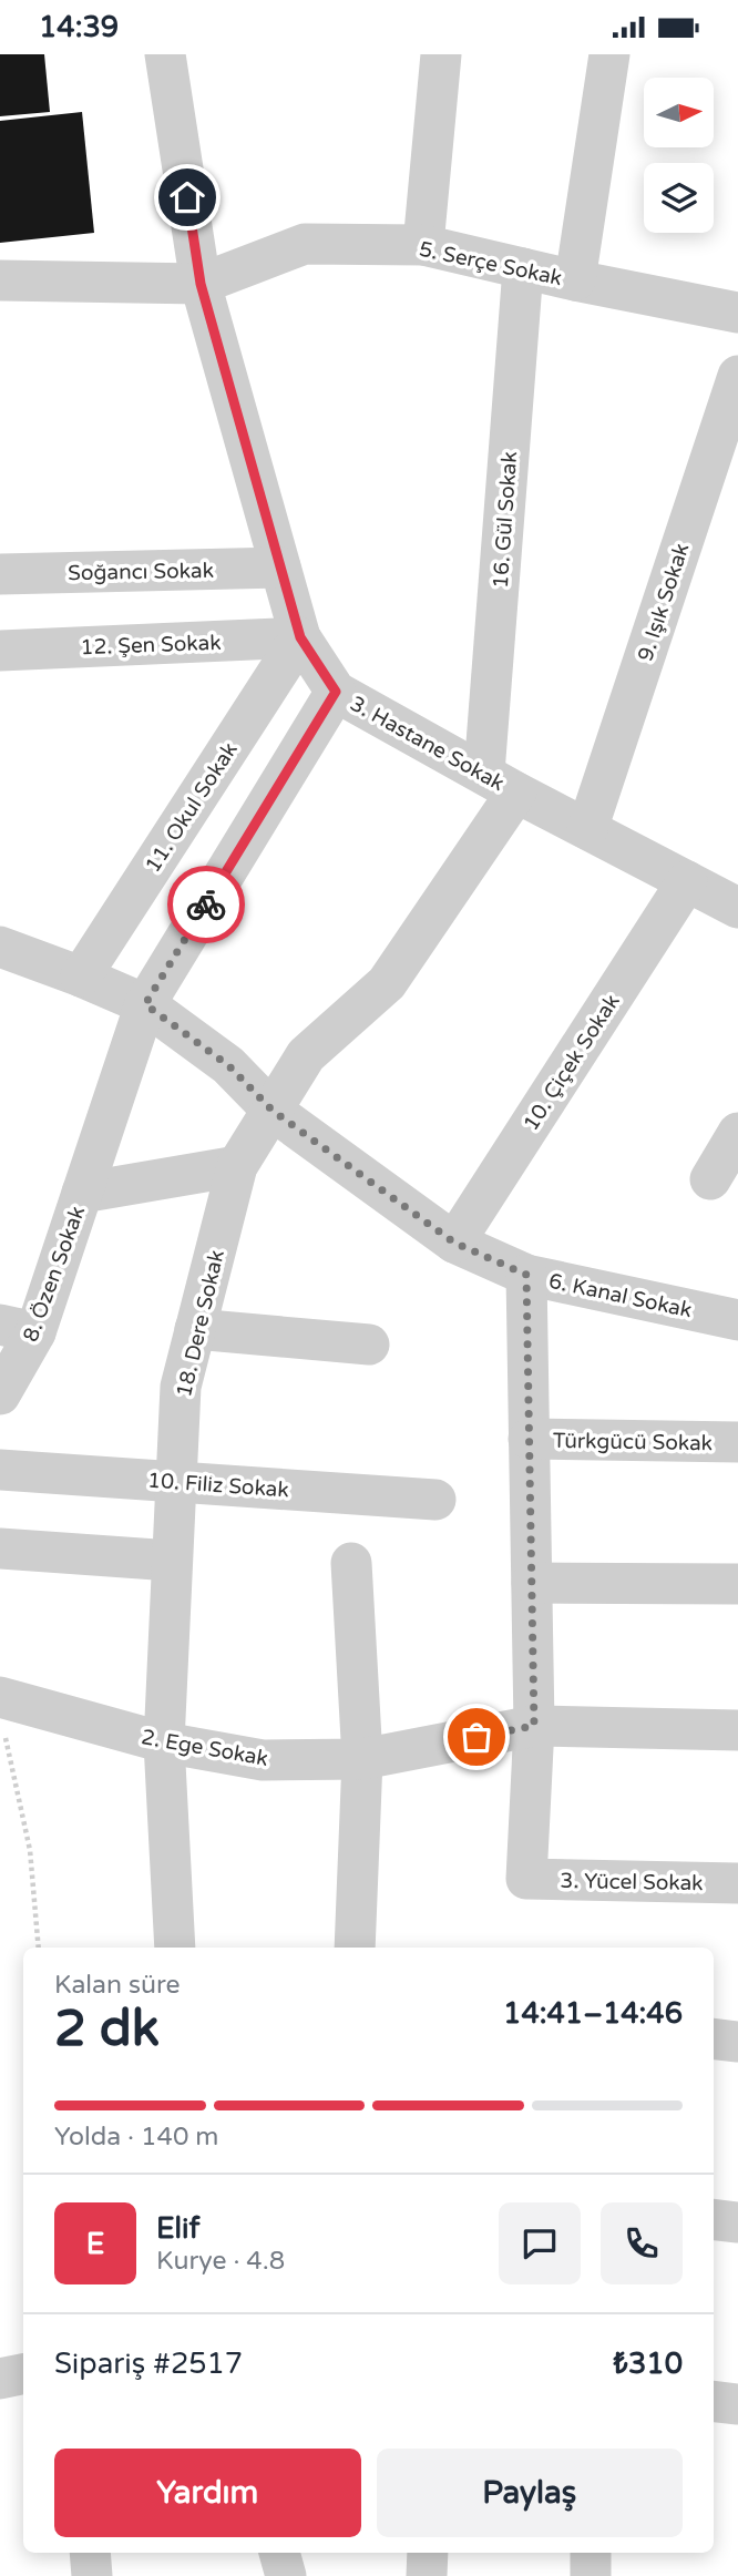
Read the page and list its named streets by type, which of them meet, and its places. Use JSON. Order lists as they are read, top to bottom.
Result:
{
  "streets": {
    "street": [
      "5. Serçe Sokak",
      "16. Gül Sokak",
      "Soğancı Sokak",
      "9. Işık Sokak",
      "12. Şen Sokak",
      "3. Hastane Sokak",
      "11. Okul Sokak",
      "10. Çiçek Sokak",
      "8. Özen Sokak",
      "6. Kanal Sokak",
      "18. Dere Sokak",
      "Türkgücü Sokak",
      "10. Filiz Sokak",
      "2. Ege Sokak",
      "3. Yücel Sokak"
    ]
  },
  "crossings": [
    ["5. Serçe Sokak", "16. Gül Sokak"],
    ["5. Serçe Sokak", "3. Hastane Sokak"],
    ["16. Gül Sokak", "3. Hastane Sokak"],
    ["16. Gül Sokak", "18. Dere Sokak"],
    ["Soğancı Sokak", "3. Hastane Sokak"],
    ["9. Işık Sokak", "3. Hastane Sokak"],
    ["12. Şen Sokak", "3. Hastane Sokak"],
    ["12. Şen Sokak", "11. Okul Sokak"],
    ["3. Hastane Sokak", "11. Okul Sokak"],
    ["3. Hastane Sokak", "10. Çiçek Sokak"],
    ["3. Hastane Sokak", "18. Dere Sokak"],
    ["11. Okul Sokak", "6. Kanal Sokak"],
    ["10. Çiçek Sokak", "6. Kanal Sokak"],
    ["8. Özen Sokak", "6. Kanal Sokak"],
    ["8. Özen Sokak", "18. Dere Sokak"],
    ["6. Kanal Sokak", "18. Dere Sokak"],
    ["18. Dere Sokak", "10. Filiz Sokak"],
    ["18. Dere Sokak", "2. Ege Sokak"],
    ["2. Ege Sokak", "3. Yücel Sokak"]
  ],
  "north": "right",
  "page": {
    "status": "14:39",
    "heading": ["2 dk", "Kalan süre", "14:41–14:46"],
    "panel": [
      "Elif",
      "Kurye · 4.8",
      "Sipariş #2517",
      "₺310"
    ],
    "bar": "Yolda · 140 m",
    "round": "E",
    "buttons": ["Yardım", "Paylaş"]
  }
}
